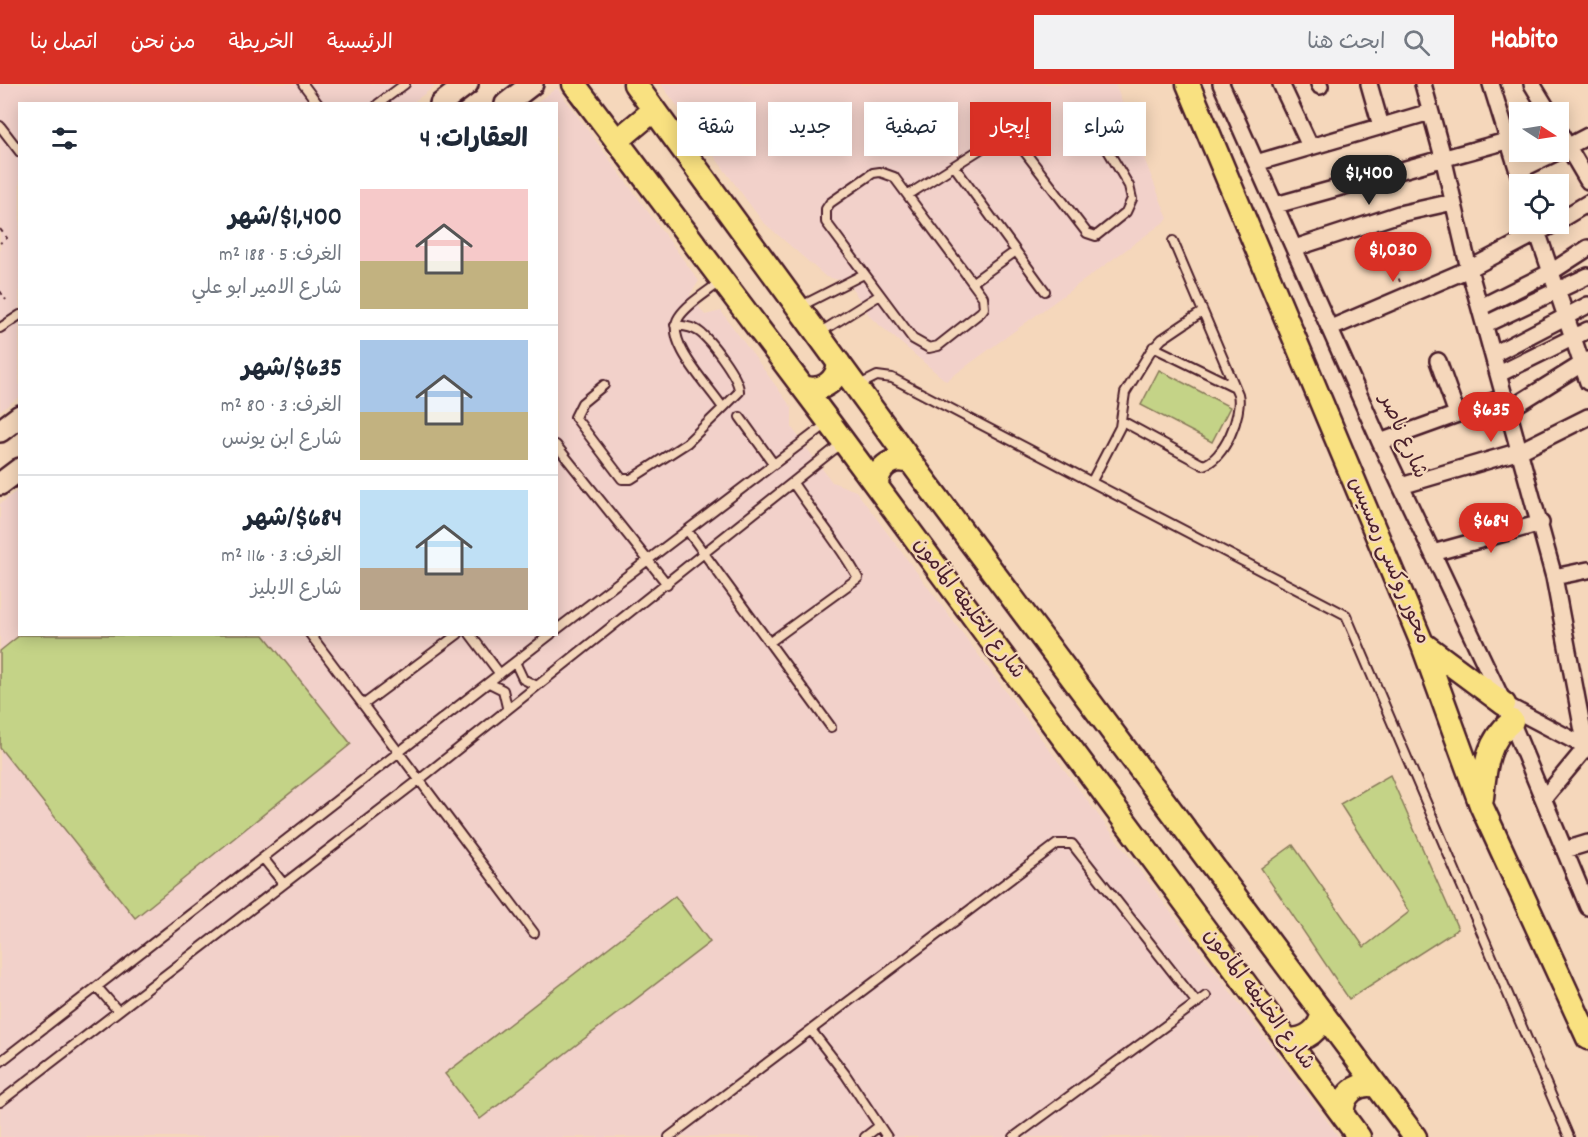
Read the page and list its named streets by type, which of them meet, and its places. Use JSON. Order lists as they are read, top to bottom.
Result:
{
  "streets": {
    "main road": ["محور روكسى رمسيس", "شارع الخليفه المأمون"],
    "street": ["شارع ناصر"]
  },
  "north": "right",
  "page": {
    "header": "Habito",
    "search": "ابحث هنا",
    "nav": [
      "الرئيسية",
      "الخريطة",
      "من نحن",
      "اتصل بنا"
    ],
    "chip": [
      "شراء",
      "إيجار",
      "تصفية",
      "جديد",
      "شقة"
    ],
    "heading": "العقارات: 4",
    "price": [
      "$1,400",
      "$1,030",
      "$635",
      "$684"
    ],
    "list": [
      {
        "name": "$1,400/شهر",
        "note": "الغرف: 5 · 188 m² · شارع الامير ابو علي"
      },
      {
        "name": "$635/شهر",
        "note": "الغرف: 3 · 80 m² · شارع ابن يونس"
      },
      {
        "name": "$684/شهر",
        "note": "الغرف: 3 · 116 m² · شارع الابليز"
      }
    ]
  }
}
